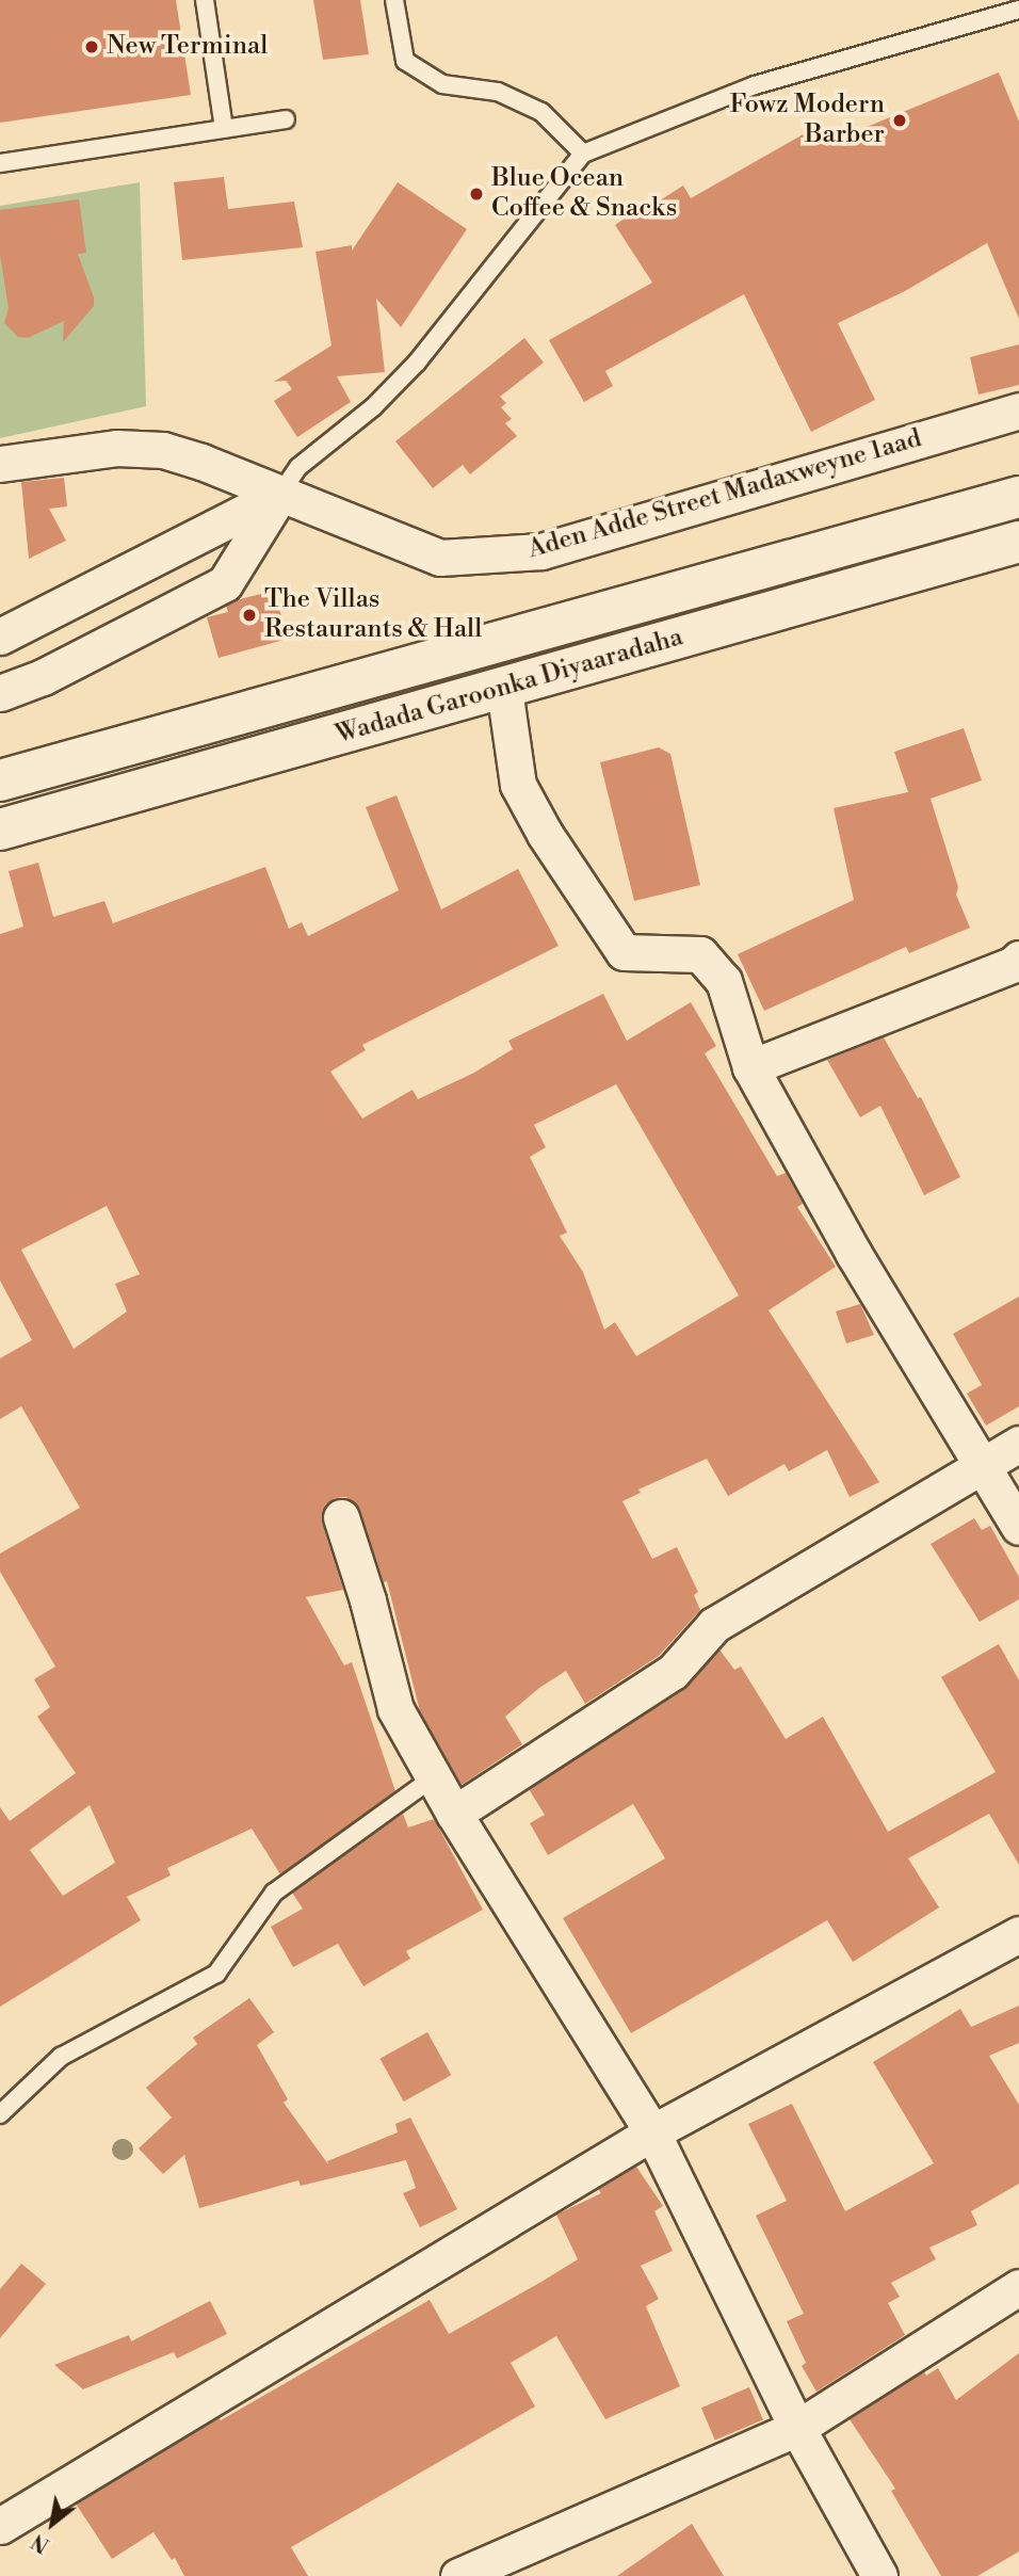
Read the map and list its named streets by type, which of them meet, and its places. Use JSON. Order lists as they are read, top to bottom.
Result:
{
  "streets": {
    "main road": ["Wadada Garoonka Diyaaradaha"],
    "street": ["Aden Adde Street Madaxweyne 1aad"]
  },
  "places": [
    "New Terminal",
    "Fowz Modern Barber",
    "Blue Ocean Coffee & Snacks",
    "The Villas Restaurants & Hall"
  ],
  "north": "bottom left"
}
